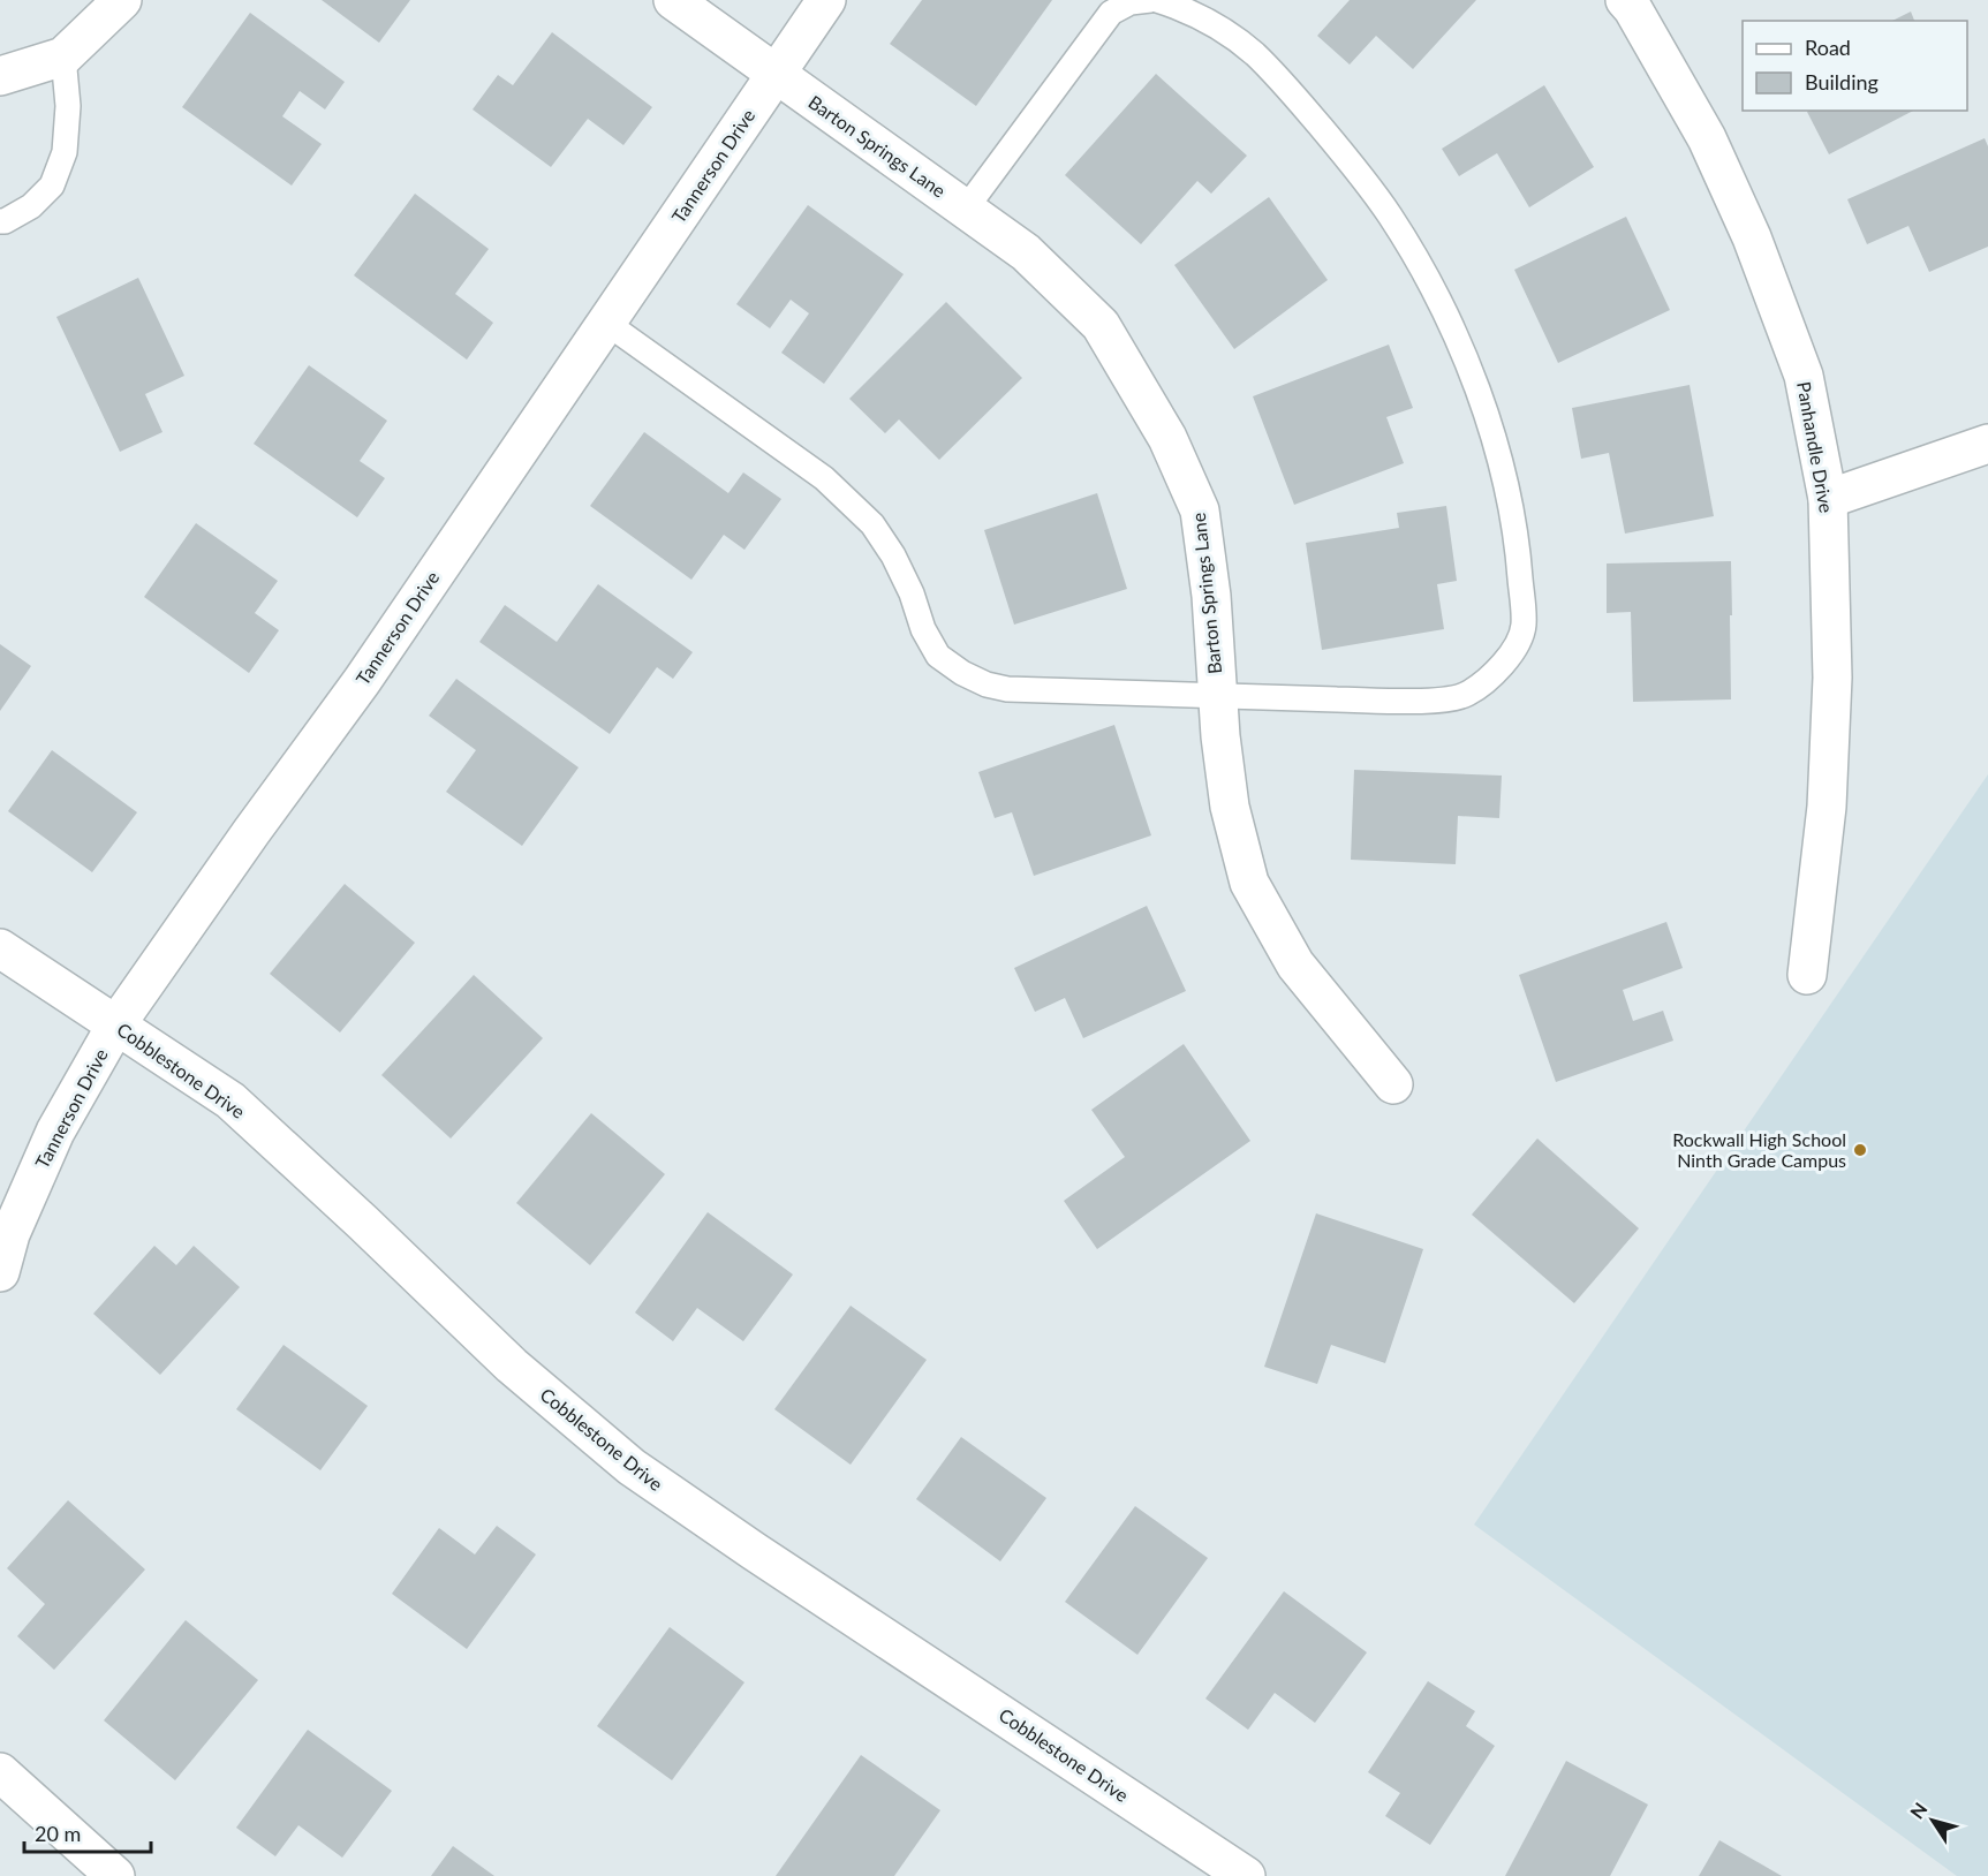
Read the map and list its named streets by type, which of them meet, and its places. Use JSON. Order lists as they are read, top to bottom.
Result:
{
  "streets": {
    "street": [
      "Barton Springs Lane",
      "Tannerson Drive",
      "Panhandle Drive",
      "Cobblestone Drive"
    ]
  },
  "crossings": [
    ["Barton Springs Lane", "Tannerson Drive"],
    ["Tannerson Drive", "Cobblestone Drive"]
  ],
  "places": ["Rockwall High School Ninth Grade Campus"],
  "legend": ["Road", "Building"],
  "scale_bar": "20 m",
  "north": "top left"
}
